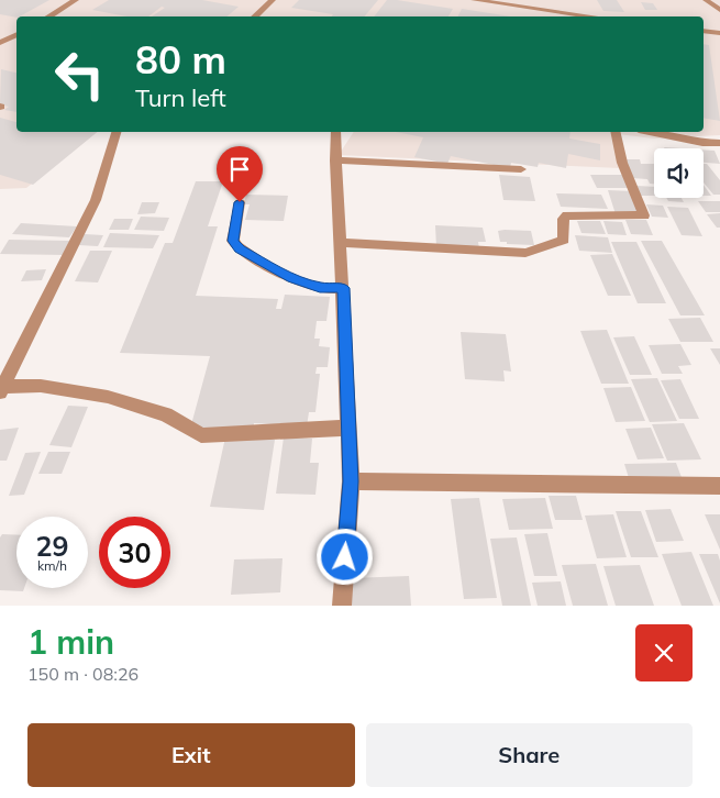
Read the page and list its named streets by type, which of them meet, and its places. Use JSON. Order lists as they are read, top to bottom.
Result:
{
  "page": {
    "turn": ["80 m", "Turn left"],
    "speed": "29 km/h",
    "limit": "30",
    "heading": ["1 min", "150 m · 08:26"],
    "buttons": ["Exit", "Share"]
  }
}
